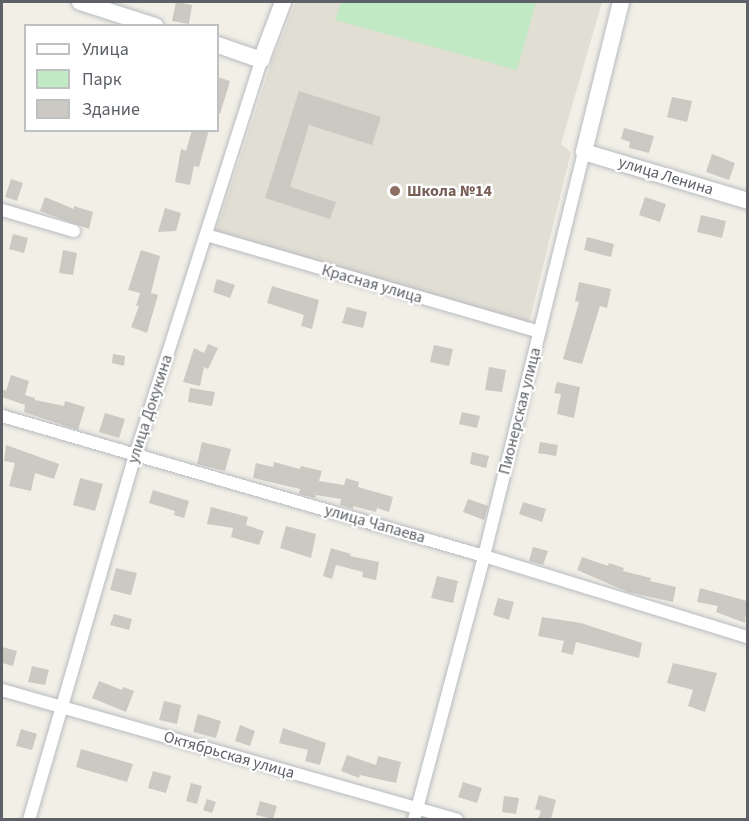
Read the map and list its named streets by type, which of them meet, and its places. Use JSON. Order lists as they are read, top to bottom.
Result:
{
  "streets": {
    "street": [
      "улица Ленина",
      "Красная улица",
      "улица Докукина",
      "Пионерская улица",
      "улица Чапаева",
      "Октябрьская улица"
    ]
  },
  "crossings": [
    ["улица Ленина", "Пионерская улица"],
    ["Красная улица", "улица Докукина"],
    ["Красная улица", "Пионерская улица"],
    ["улица Докукина", "улица Чапаева"],
    ["улица Докукина", "Октябрьская улица"],
    ["Пионерская улица", "улица Чапаева"],
    ["Пионерская улица", "Октябрьская улица"]
  ],
  "places": ["Школа №14"],
  "legend": ["Улица", "Парк", "Здание"]
}
